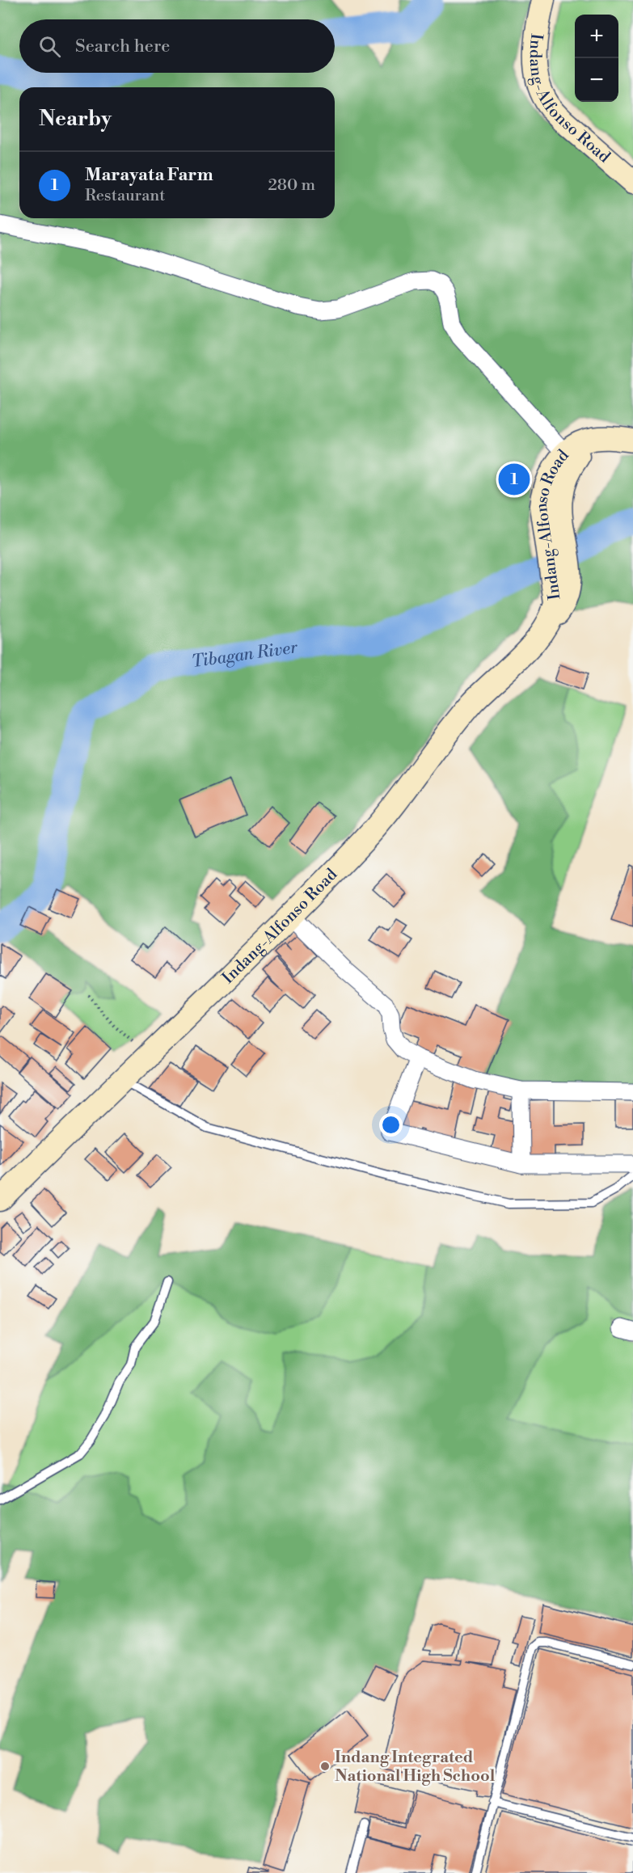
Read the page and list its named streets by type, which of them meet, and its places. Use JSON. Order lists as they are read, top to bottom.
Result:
{
  "streets": {
    "main road": ["Indang-Alfonso Road"]
  },
  "water": ["Tibagan River"],
  "places": ["Indang Integrated National High School"],
  "page": {
    "map_buttons": ["+", "−"],
    "search": "Search here",
    "heading": "Nearby",
    "list": [
      {
        "mark": "1",
        "name": "Marayata Farm",
        "note": "Restaurant",
        "value": "280 m"
      }
    ],
    "pins": "1"
  }
}
